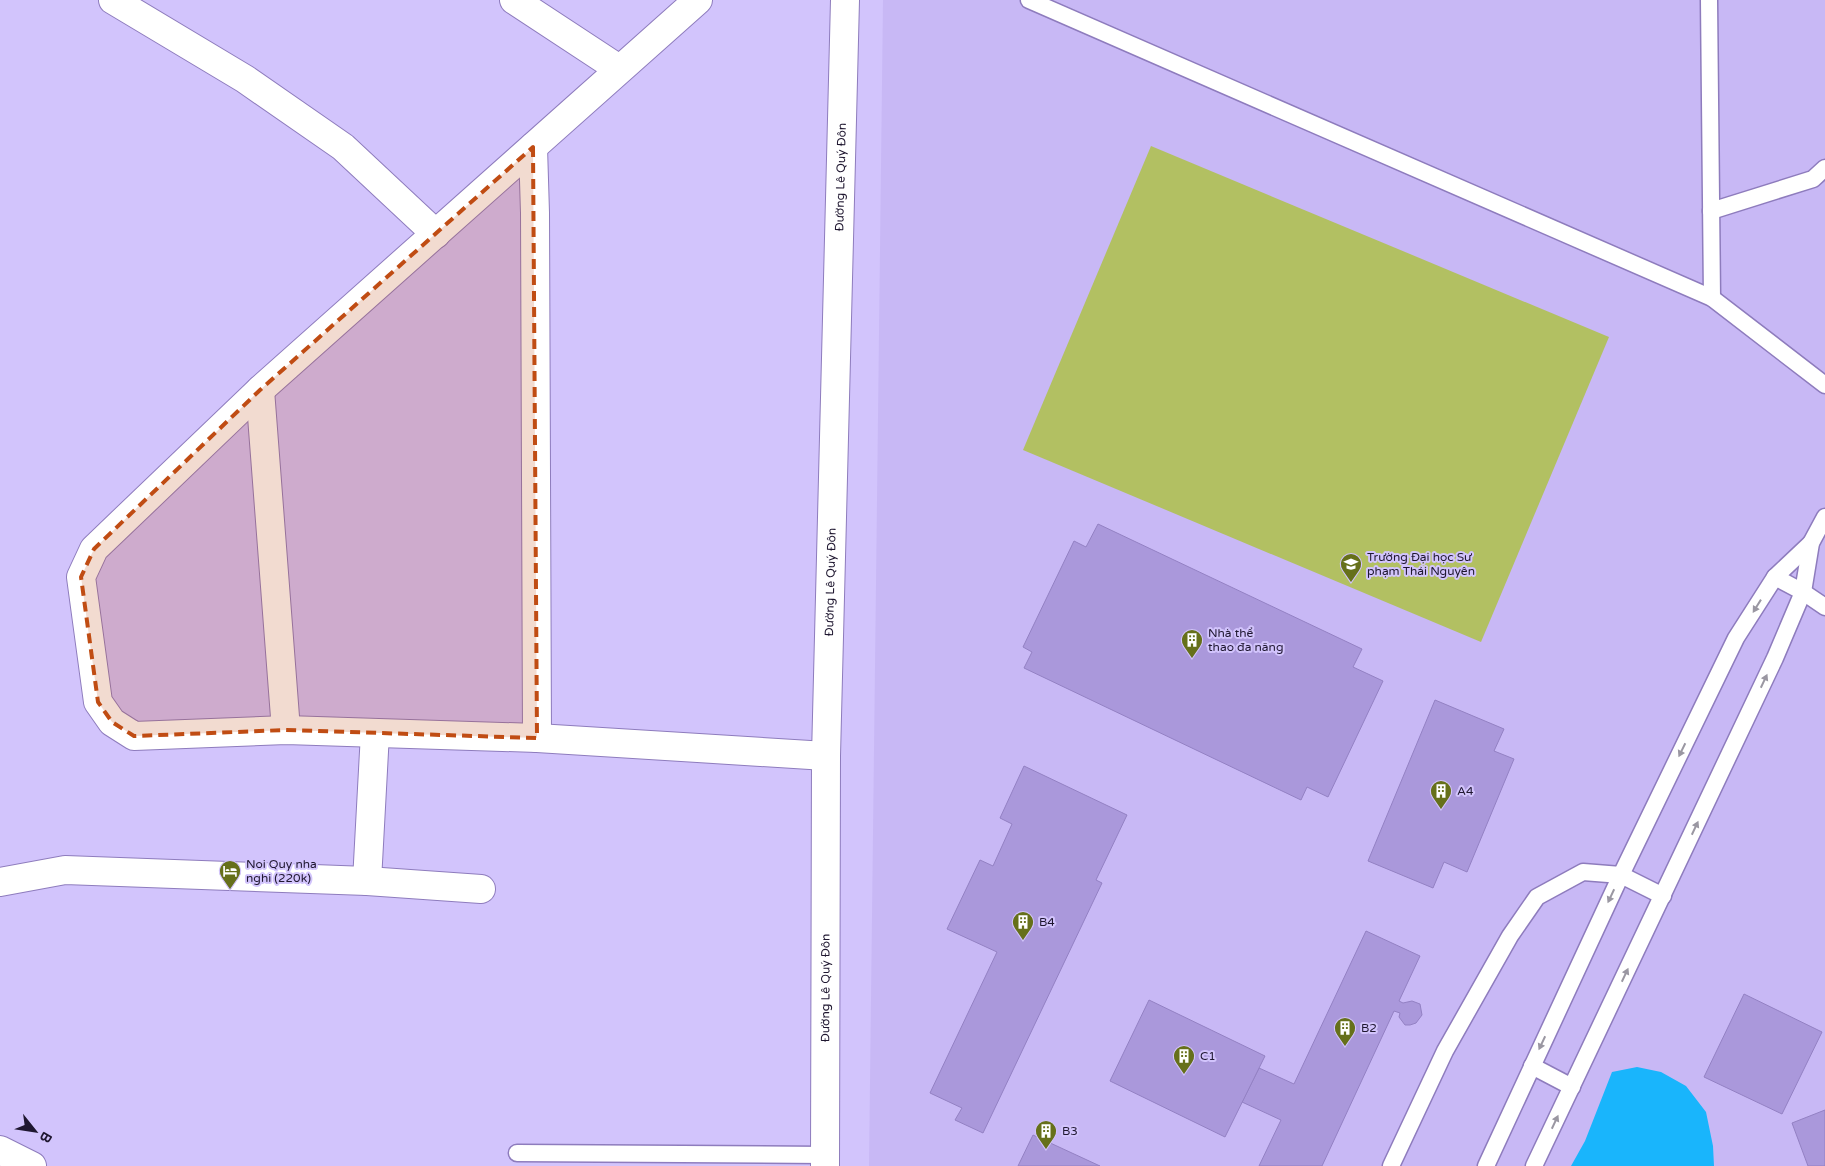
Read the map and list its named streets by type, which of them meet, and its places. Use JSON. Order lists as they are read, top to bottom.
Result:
{
  "streets": {
    "street": ["Đường Lê Quý Đôn"]
  },
  "places": {
    "school or university": ["Trường Đại học Sư phạm Thái Nguyên"],
    "building": [
      "Nhà thể thao đa năng",
      "A4",
      "B4",
      "B2",
      "C1",
      "B3"
    ],
    "hotel": ["Noi Quy nha nghi (220k)"]
  },
  "north": "bottom right"
}
